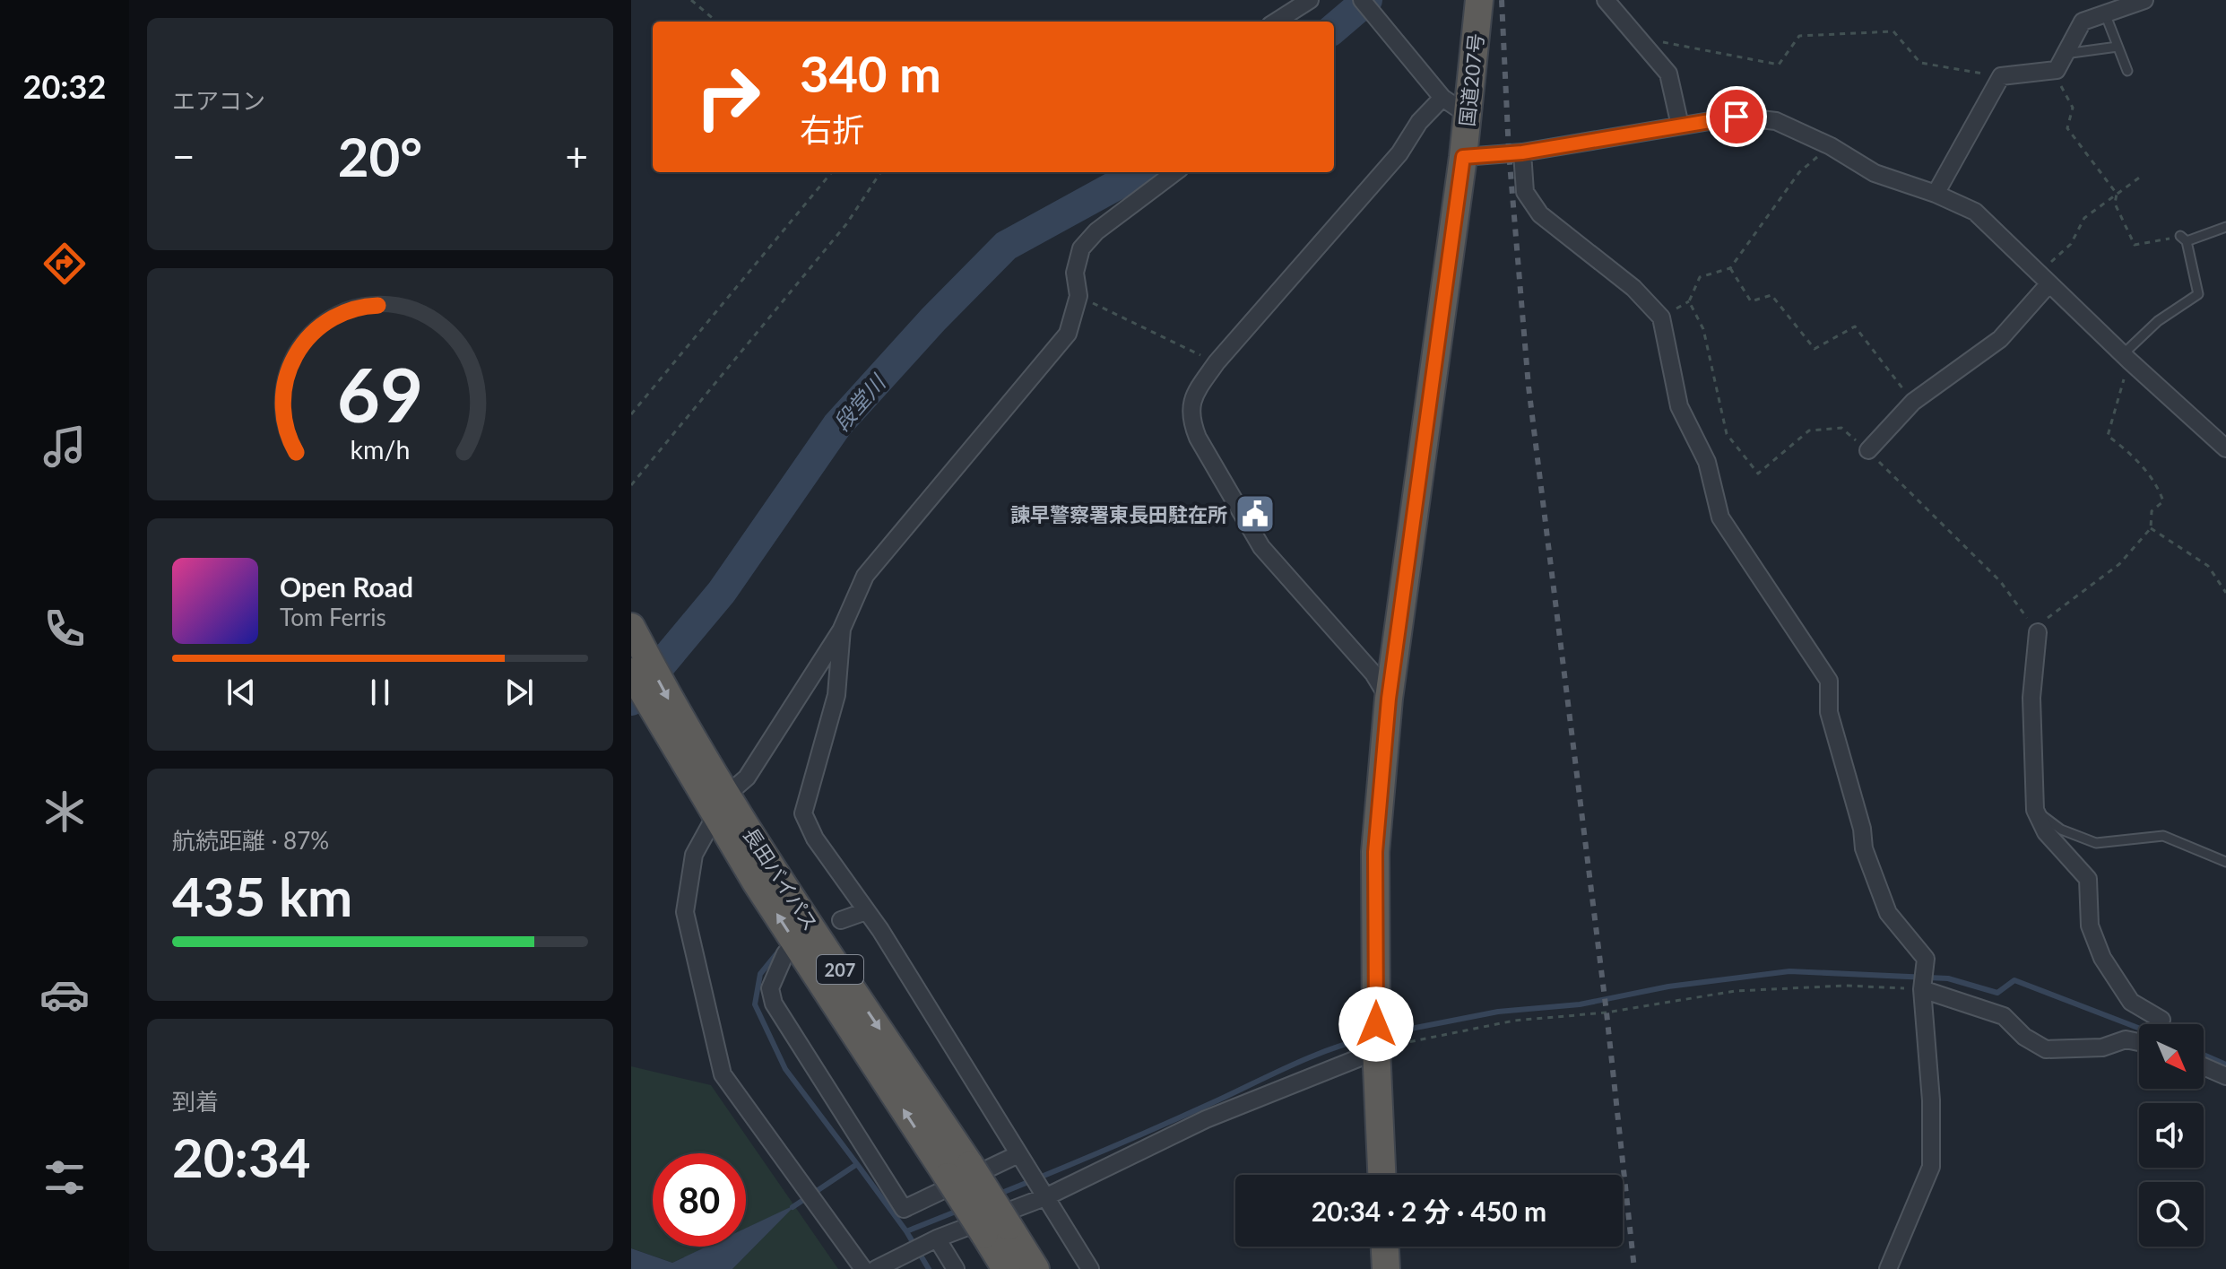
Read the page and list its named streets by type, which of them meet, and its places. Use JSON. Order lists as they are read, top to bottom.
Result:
{
  "streets": {
    "highway": ["国道207号", "長田バイパス", "207"]
  },
  "water": ["段堂川"],
  "places": {
    "public building": ["諫早警察署東長田駐在所"]
  },
  "north": "bottom right",
  "page": {
    "tabs": "20:32",
    "tile": [
      "エアコン",
      ["航続距離 · 87%", "435 km"],
      ["到着", "20:34"]
    ],
    "turn": ["340 m", "右折"],
    "heat": ["−", "20°", "+"],
    "song": ["Open Road", "Tom Ferris"],
    "limit": "80",
    "trip": "20:34 · 2 分 · 450 m",
    "gauge": ["69", "km/h"]
  }
}
